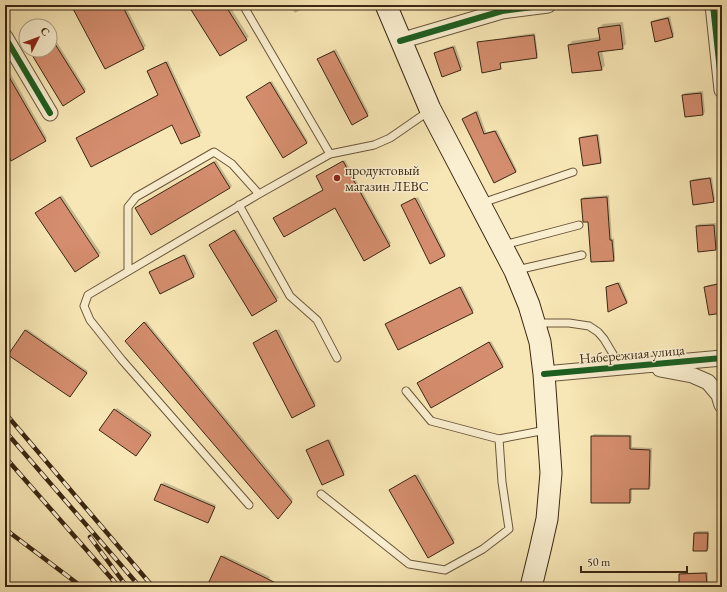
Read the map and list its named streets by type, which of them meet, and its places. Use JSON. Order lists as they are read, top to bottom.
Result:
{
  "streets": {
    "street": ["Набережная улица"]
  },
  "places": ["продуктовый магазин ЛЕВС"],
  "scale_bar": "50 m",
  "north": "top right"
}
